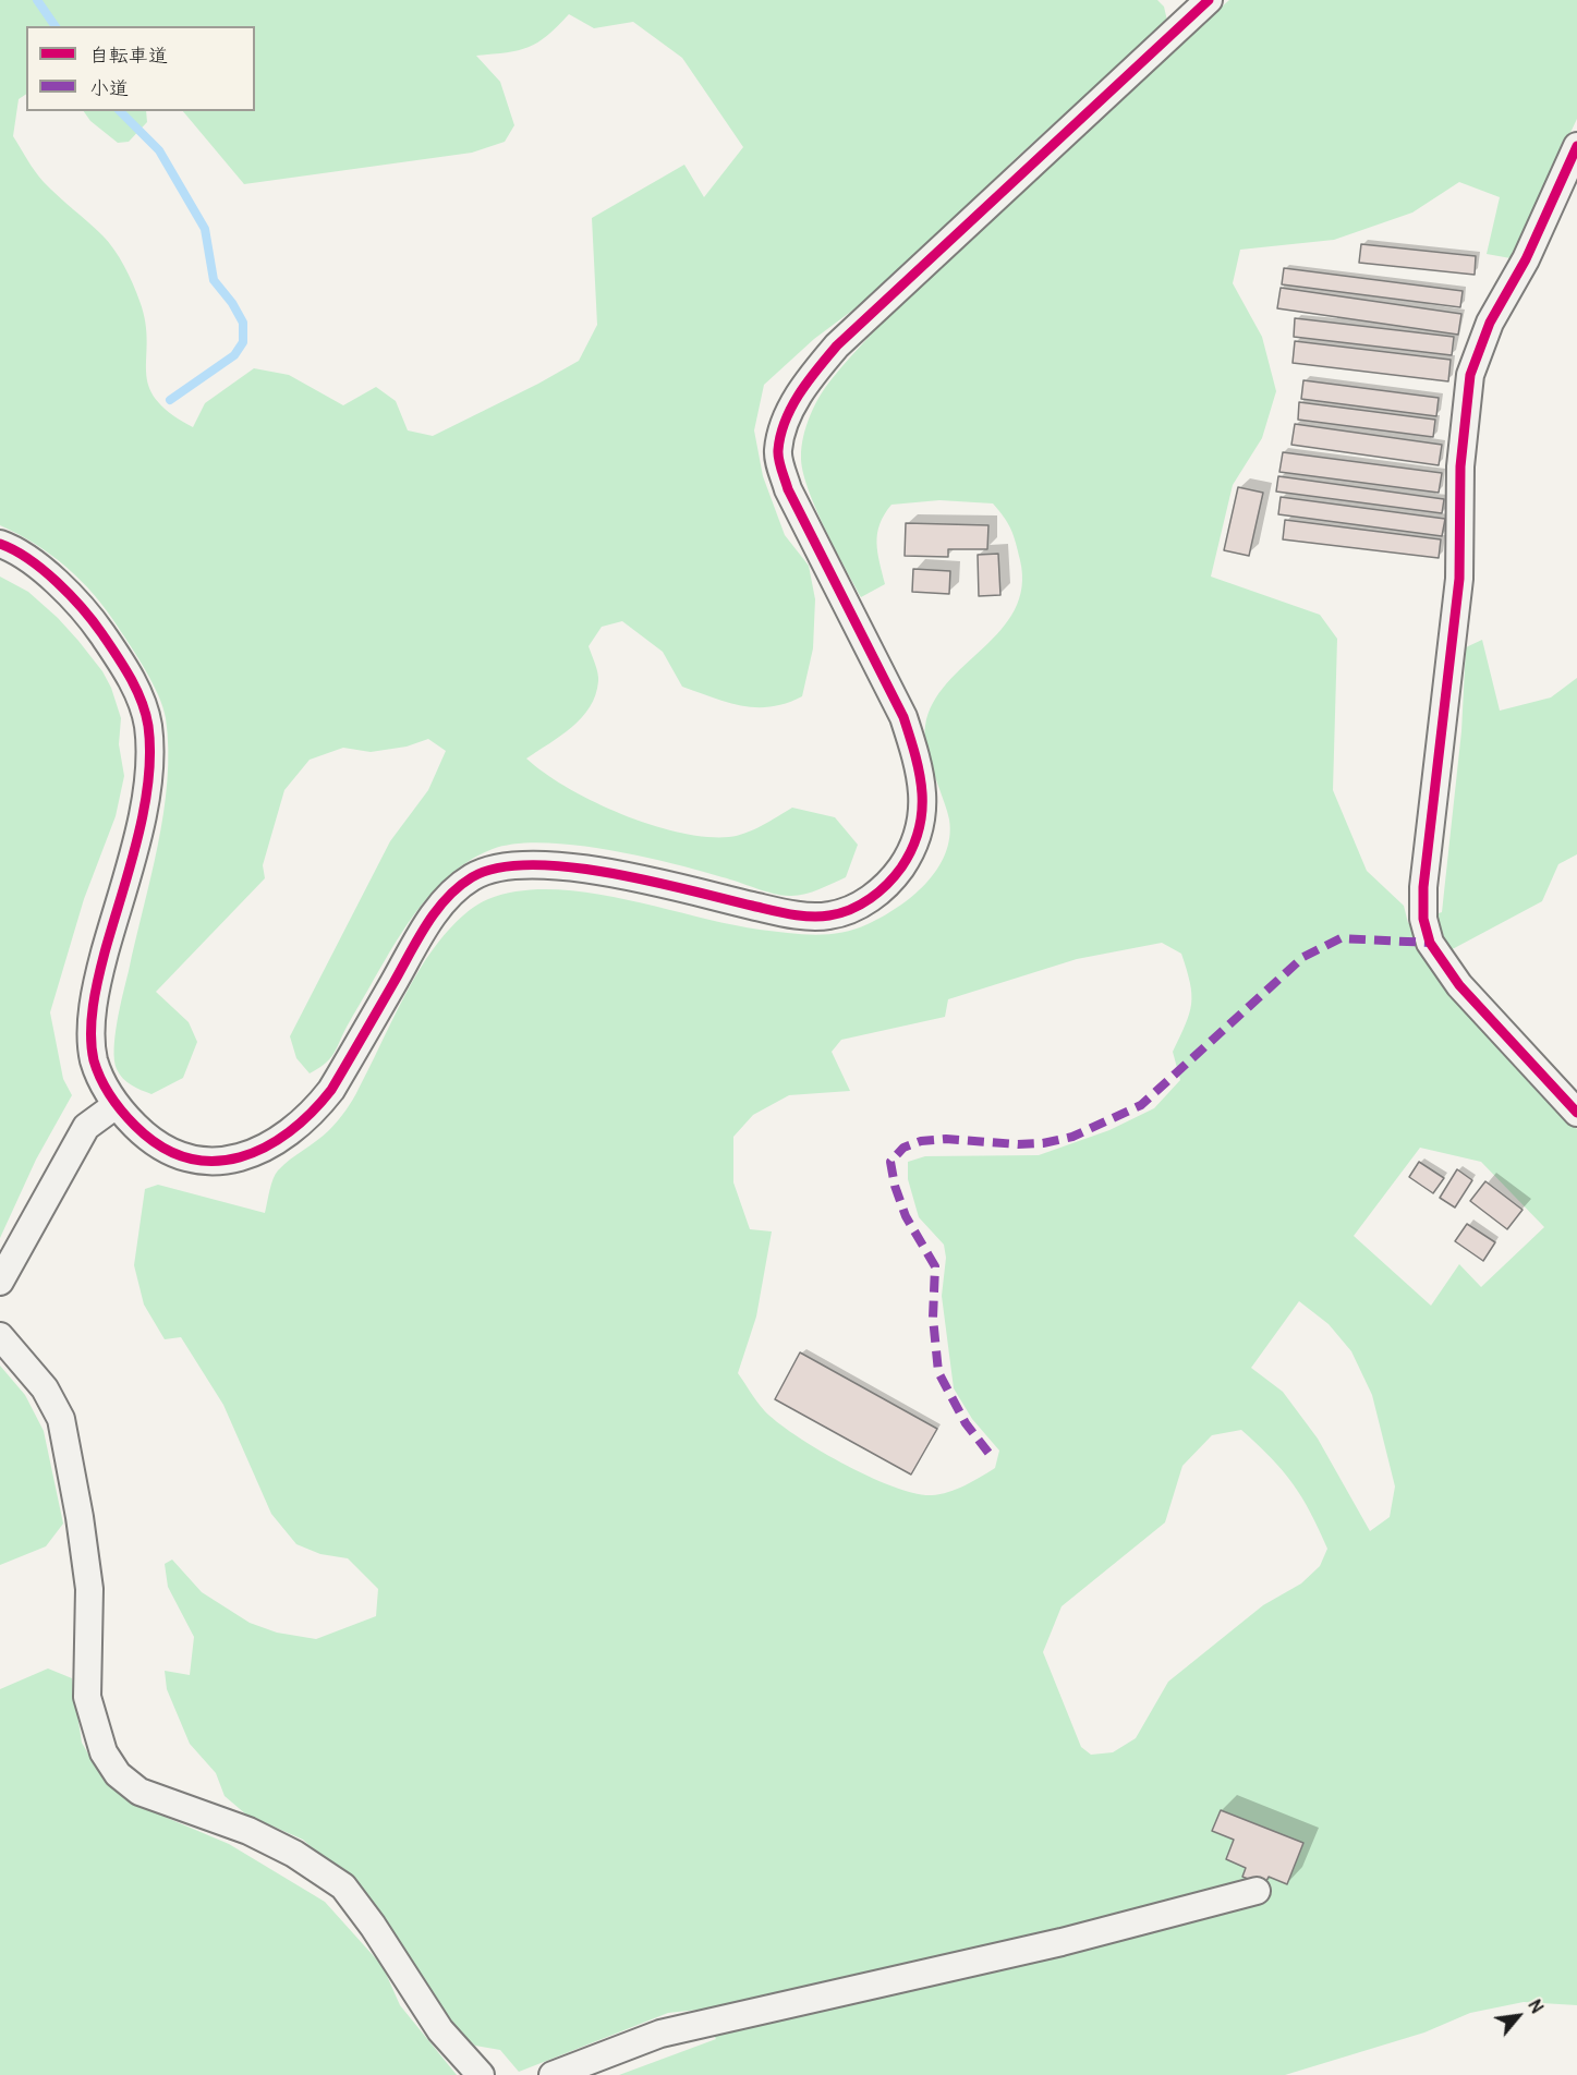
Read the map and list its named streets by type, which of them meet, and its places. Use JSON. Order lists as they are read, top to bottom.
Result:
{
  "legend": ["自転車道", "小道"],
  "north": "top right"
}
